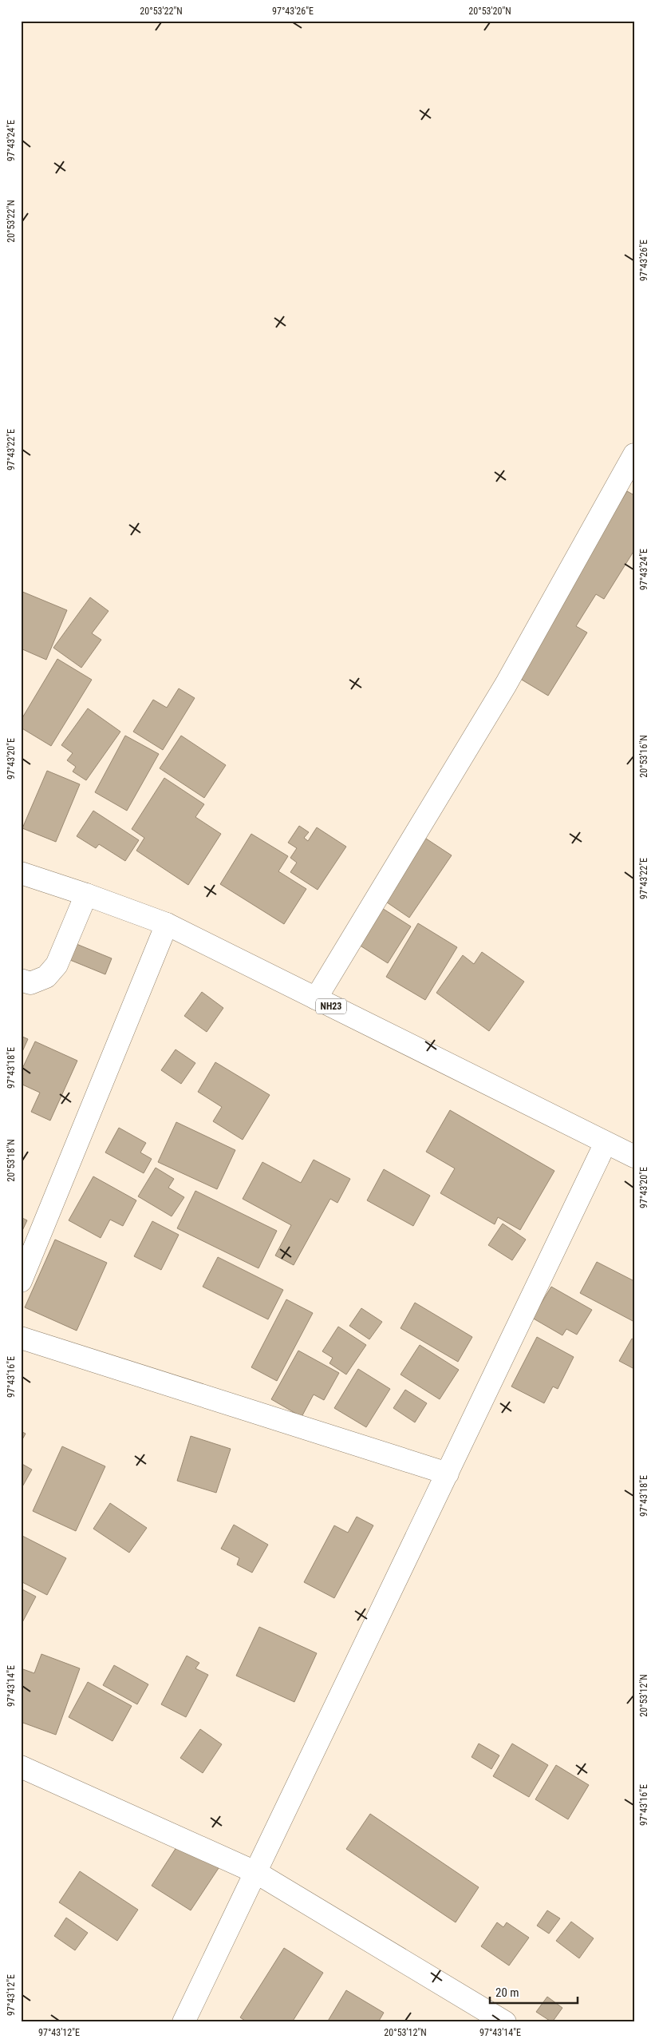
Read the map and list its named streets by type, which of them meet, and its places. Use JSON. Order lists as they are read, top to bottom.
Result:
{
  "streets": {
    "main road": ["NH23"]
  },
  "scale_bar": "20 m",
  "coordinates": [
    "20°53'22\"N",
    "97°43'26\"E",
    "20°53'20\"N",
    "97°43'24\"E",
    "97°43'22\"E",
    "20°53'16\"N",
    "97°43'20\"E",
    "97°43'18\"E",
    "20°53'18\"N",
    "97°43'16\"E",
    "97°43'14\"E",
    "20°53'12\"N",
    "97°43'12\"E"
  ]
}
